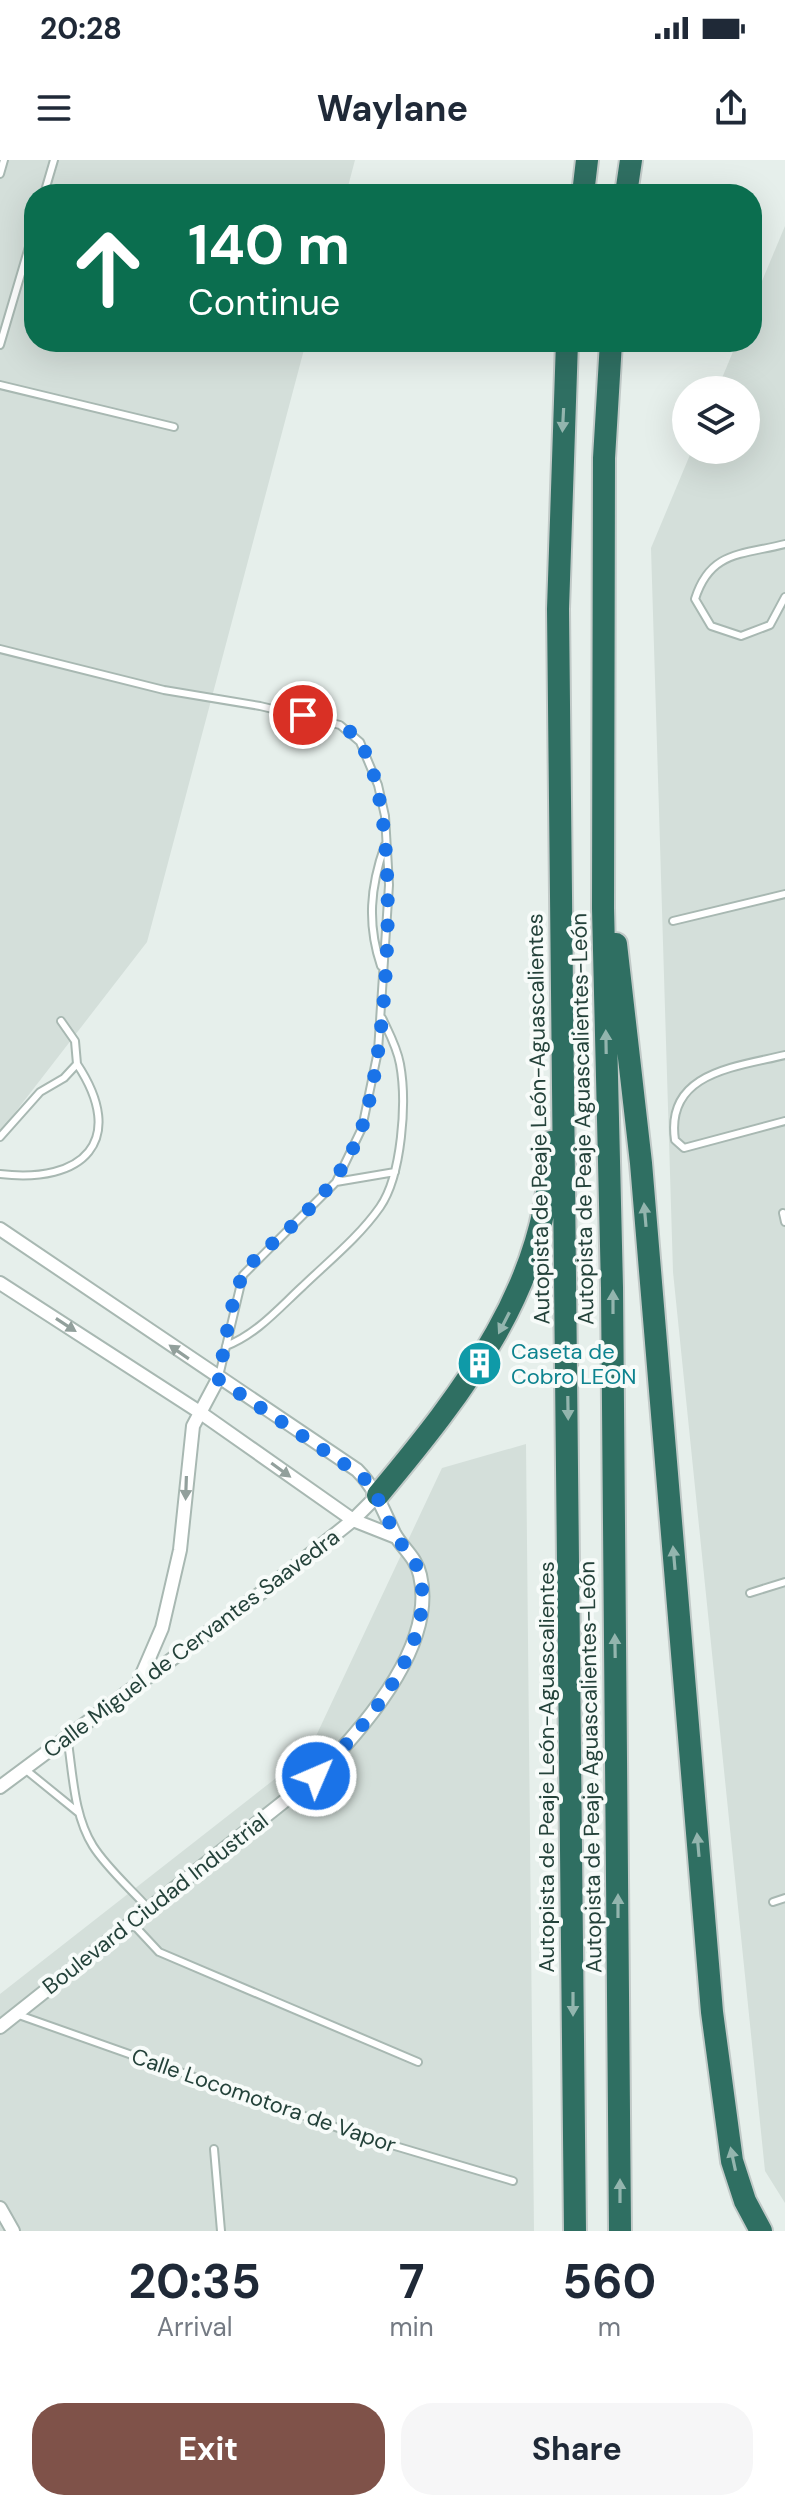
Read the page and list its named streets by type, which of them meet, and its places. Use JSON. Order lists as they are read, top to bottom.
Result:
{
  "streets": {
    "highway": ["Autopista de Peaje León-Aguascalientes", "Autopista de Peaje Aguascalientes-León"],
    "street": ["Calle Miguel de Cervantes Saavedra", "Boulevard Ciudad Industrial"],
    "lane": ["Calle Locomotora de Vapor"]
  },
  "crossings": [
    ["Calle Miguel de Cervantes Saavedra", "Boulevard Ciudad Industrial"],
    ["Boulevard Ciudad Industrial", "Calle Locomotora de Vapor"]
  ],
  "places": {
    "building": ["Caseta de Cobro LEON"]
  },
  "page": {
    "status": "20:28",
    "header": "Waylane",
    "turn": ["140 m", "Continue"],
    "eta": [
      "20:35",
      "Arrival",
      "7",
      "min",
      "560",
      "m"
    ],
    "buttons": ["Exit", "Share"]
  }
}
